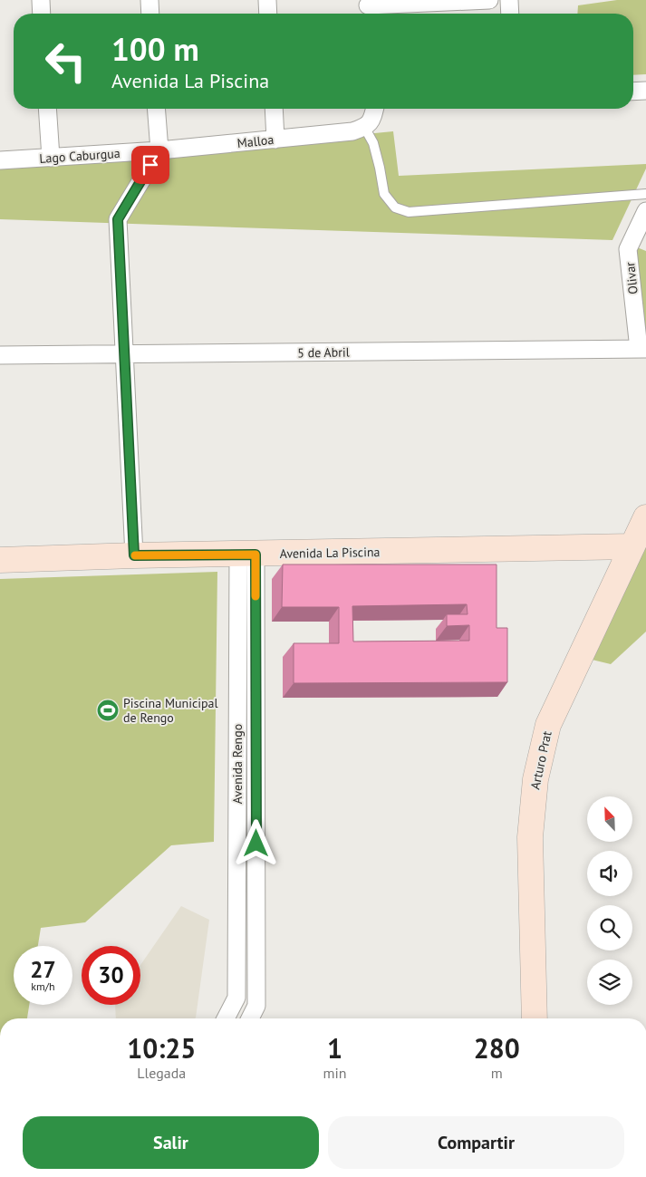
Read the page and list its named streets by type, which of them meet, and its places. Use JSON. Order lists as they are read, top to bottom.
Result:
{
  "streets": {
    "street": [
      "Malloa",
      "Lago Caburgua",
      "Olivar",
      "5 de Abril",
      "Avenida La Piscina",
      "Arturo Prat",
      "Avenida Rengo"
    ]
  },
  "crossings": [
    ["Malloa", "Lago Caburgua"],
    ["Olivar", "5 de Abril"],
    ["Avenida La Piscina", "Arturo Prat"],
    ["Avenida La Piscina", "Avenida Rengo"]
  ],
  "places": {
    "sports": ["Piscina Municipal de Rengo"]
  },
  "north": "top left",
  "page": {
    "turn": ["100 m", "Avenida La Piscina"],
    "speed": "27 km/h",
    "limit": "30",
    "eta": [
      "10:25",
      "Llegada",
      "1",
      "min",
      "280",
      "m"
    ],
    "buttons": ["Salir", "Compartir"]
  }
}
